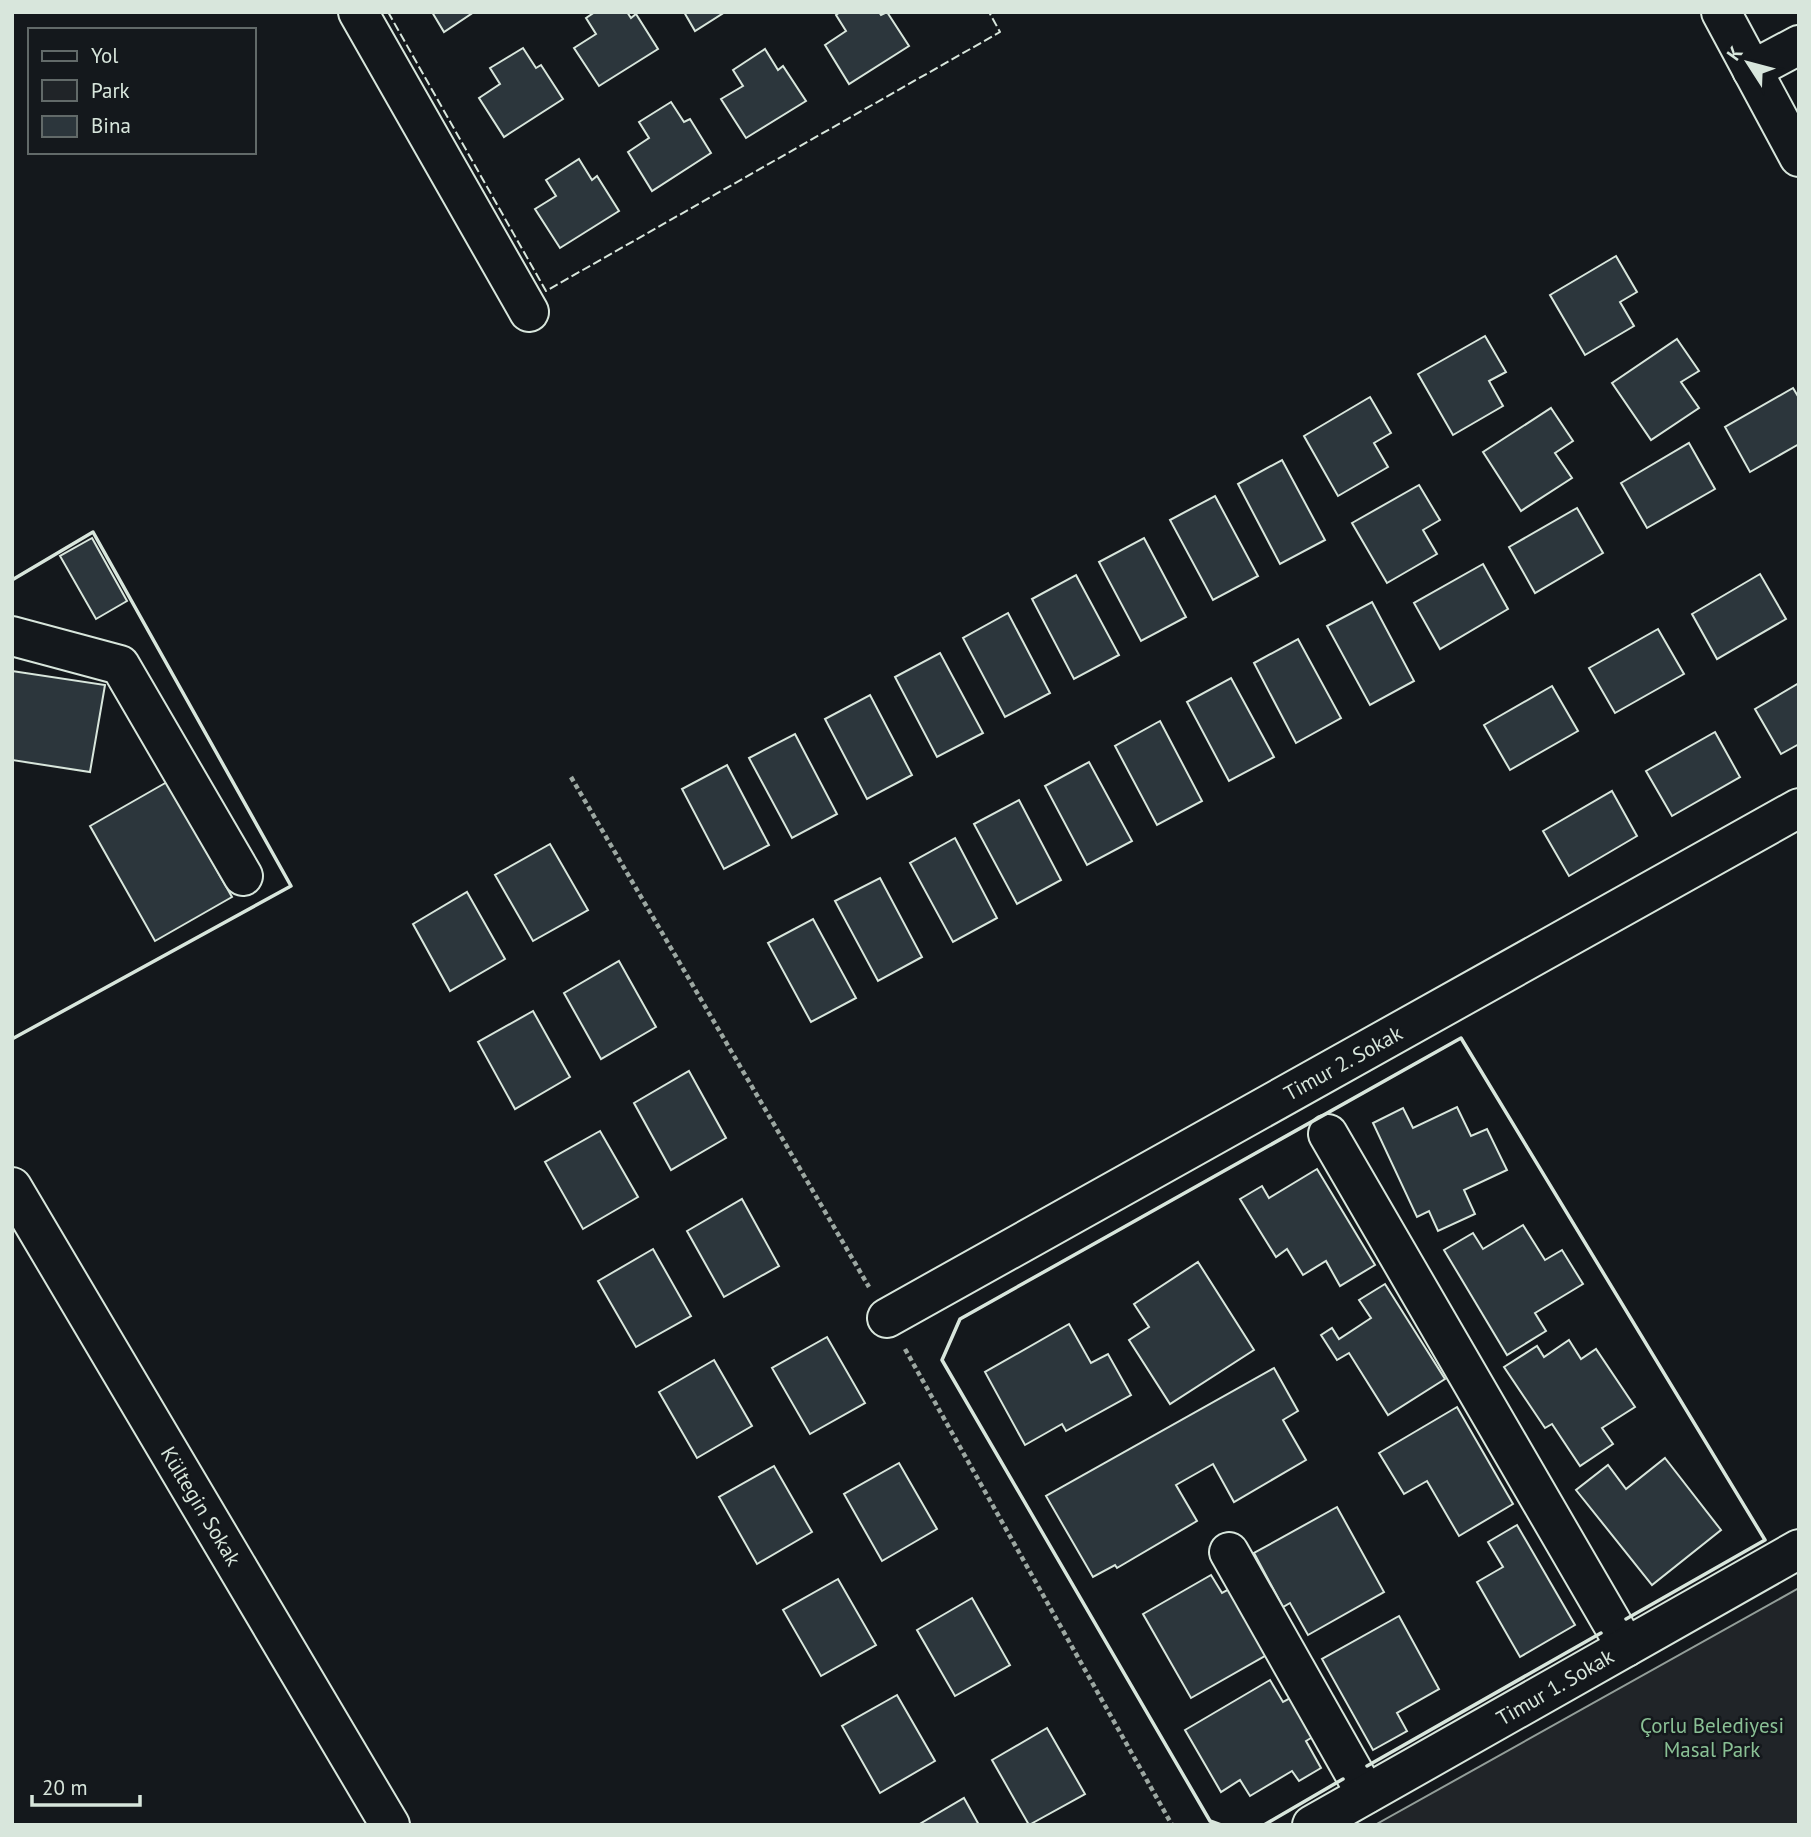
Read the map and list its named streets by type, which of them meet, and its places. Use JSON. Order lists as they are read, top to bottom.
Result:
{
  "streets": {
    "street": ["Timur 2. Sokak", "Kültegin Sokak", "Timur 1. Sokak"]
  },
  "parks": ["Çorlu Belediyesi Masal Park"],
  "legend": ["Yol", "Park", "Bina"],
  "scale_bar": "20 m",
  "north": "top left"
}
